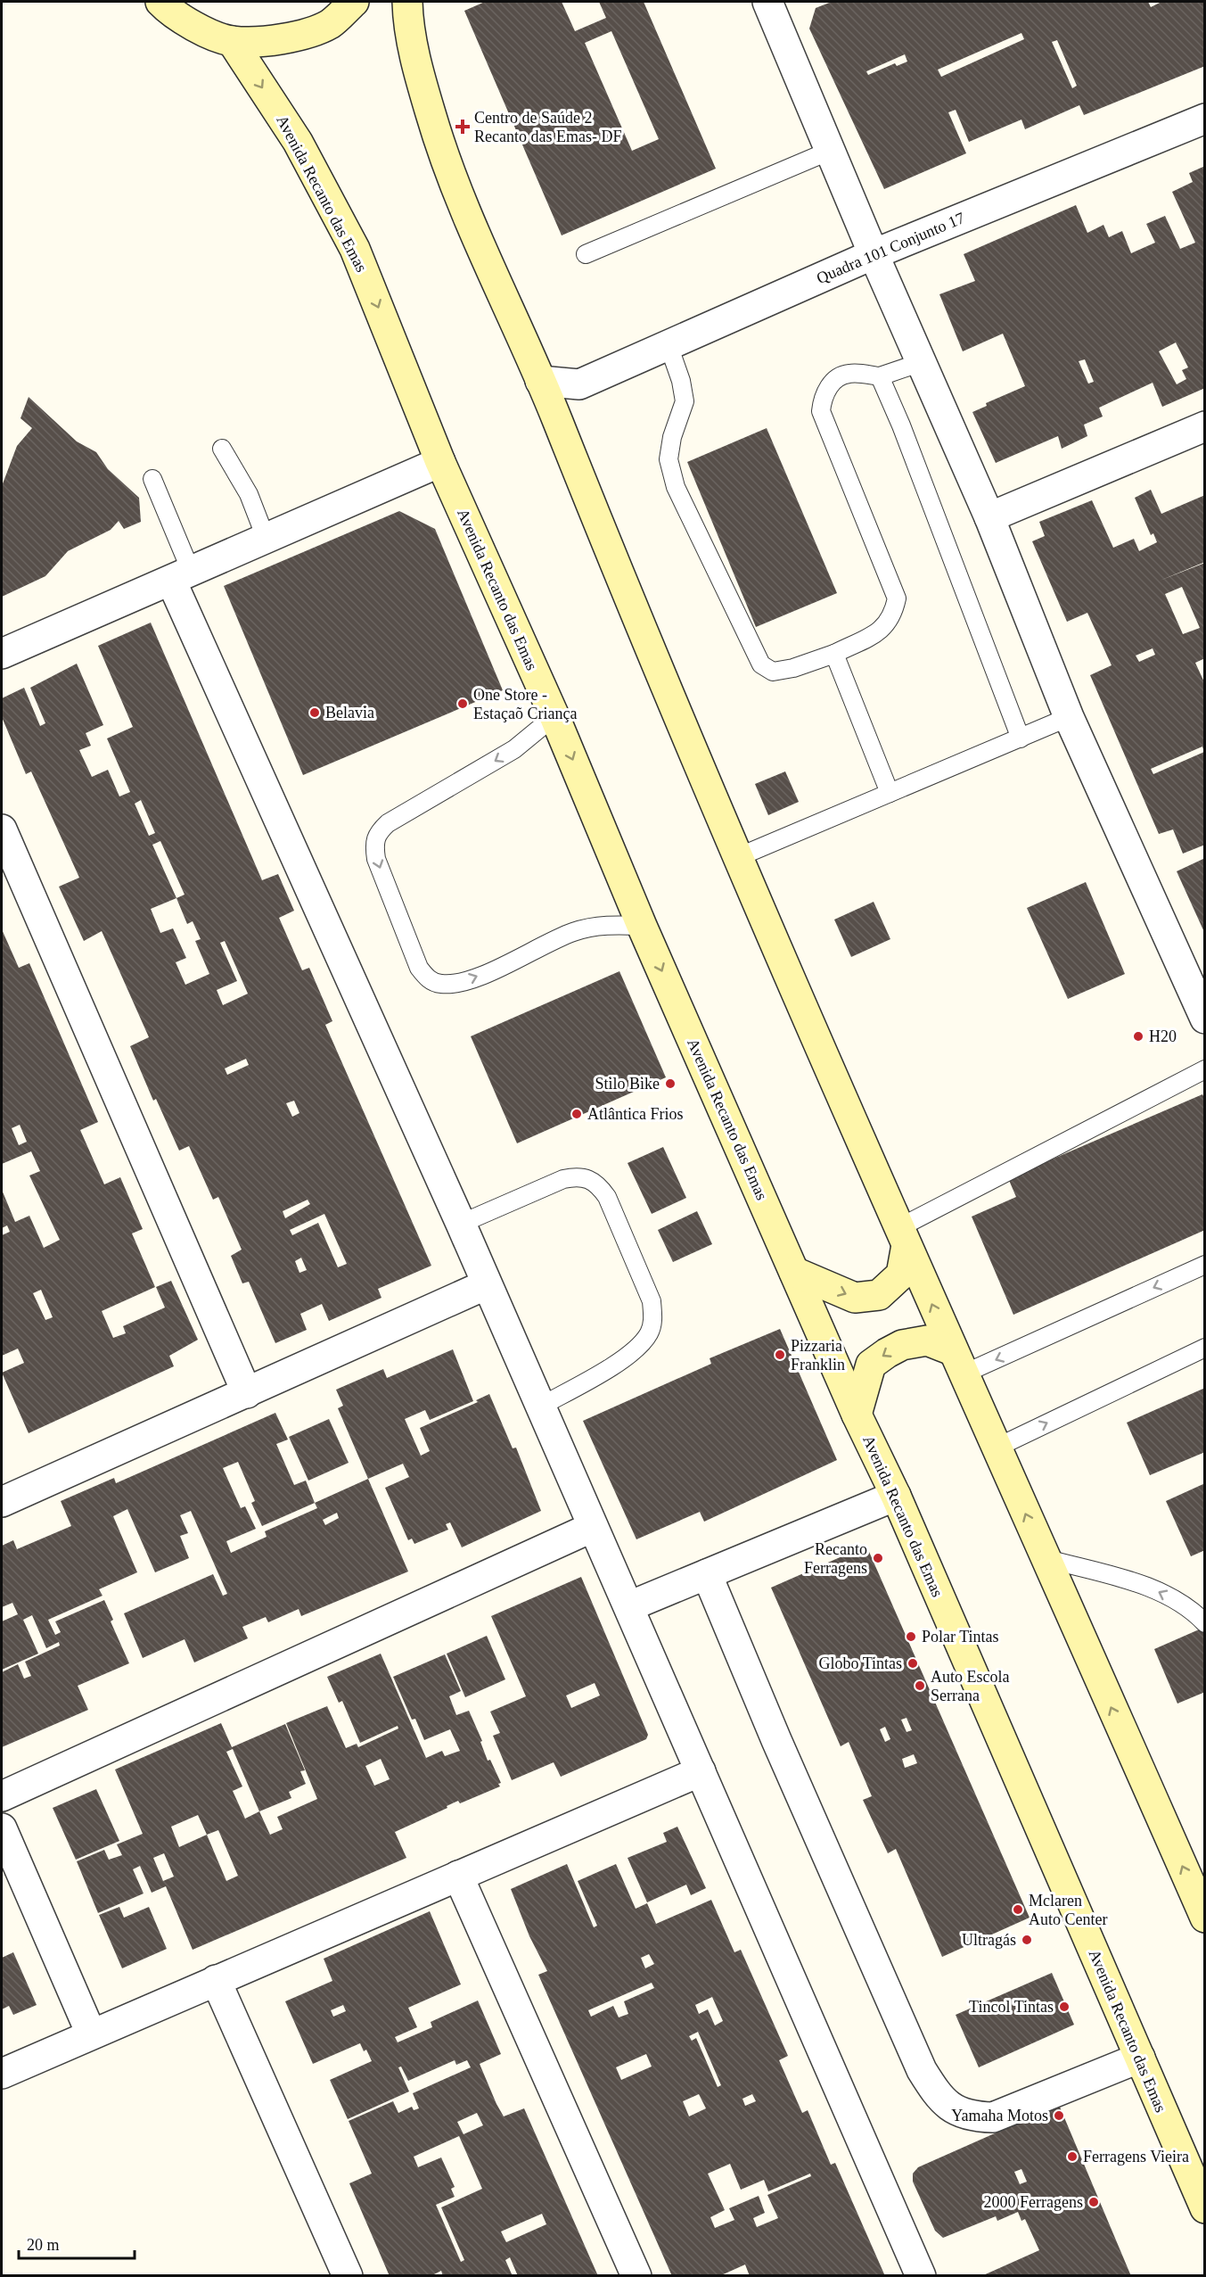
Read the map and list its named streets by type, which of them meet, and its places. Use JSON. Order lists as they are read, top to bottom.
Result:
{
  "streets": {
    "main road": ["Avenida Recanto das Emas"],
    "street": ["Quadra 101 Conjunto 17"]
  },
  "places": {
    "health": ["Centro de Saúde 2 Recanto das Emas- DF"],
    "other": [
      "One Store - Estaçaõ Criança",
      "Belavia",
      "H20",
      "Stilo Bike",
      "Atlântica Frios",
      "Pizzaria Franklin",
      "Recanto Ferragens",
      "Polar Tintas",
      "Globo Tintas",
      "Auto Escola Serrana",
      "Mclaren Auto Center",
      "Ultragás",
      "Tincol Tintas",
      "Yamaha Motos",
      "Ferragens Vieira",
      "2000 Ferragens"
    ]
  },
  "scale_bar": "20 m"
}
